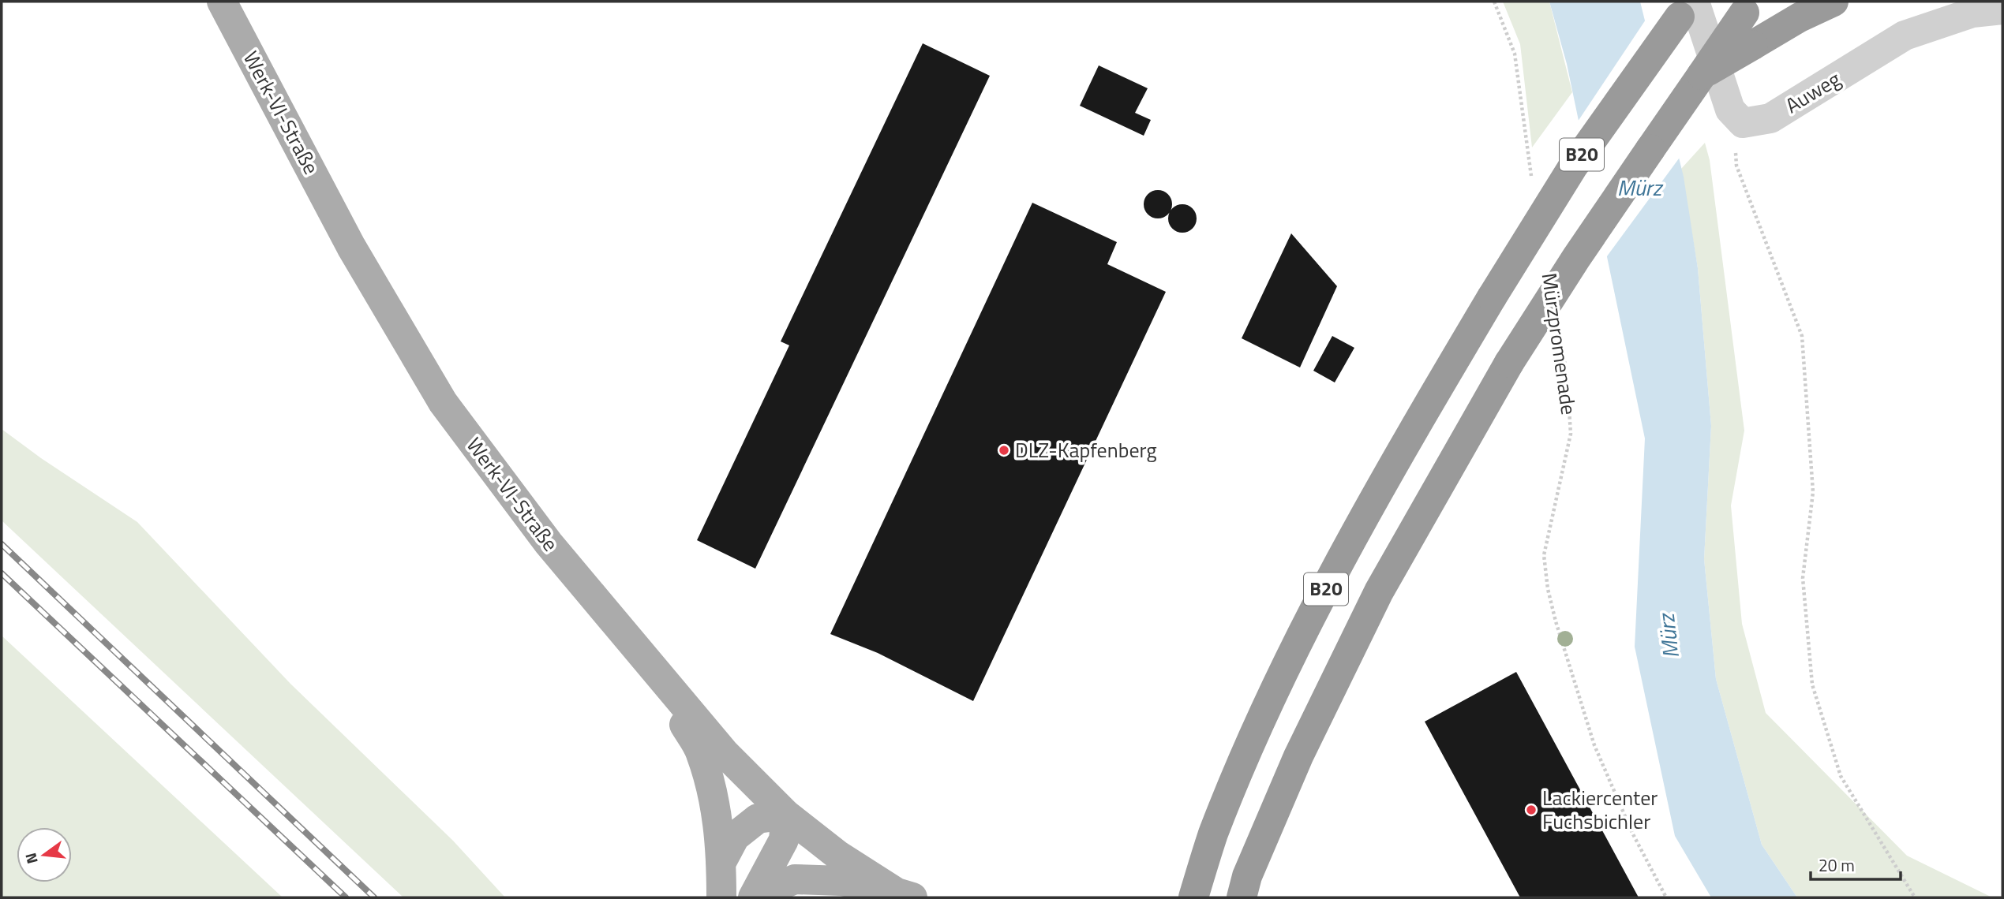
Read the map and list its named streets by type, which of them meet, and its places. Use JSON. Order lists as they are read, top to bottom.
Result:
{
  "streets": {
    "highway": ["B20"],
    "main road": ["Werk-VI-Straße"],
    "street": ["Auweg"],
    "path": ["Mürzpromenade"]
  },
  "water": ["Mürz"],
  "places": ["DLZ-Kapfenberg", "Lackiercenter Fuchsbichler"],
  "scale_bar": "20 m",
  "north": "left"
}
